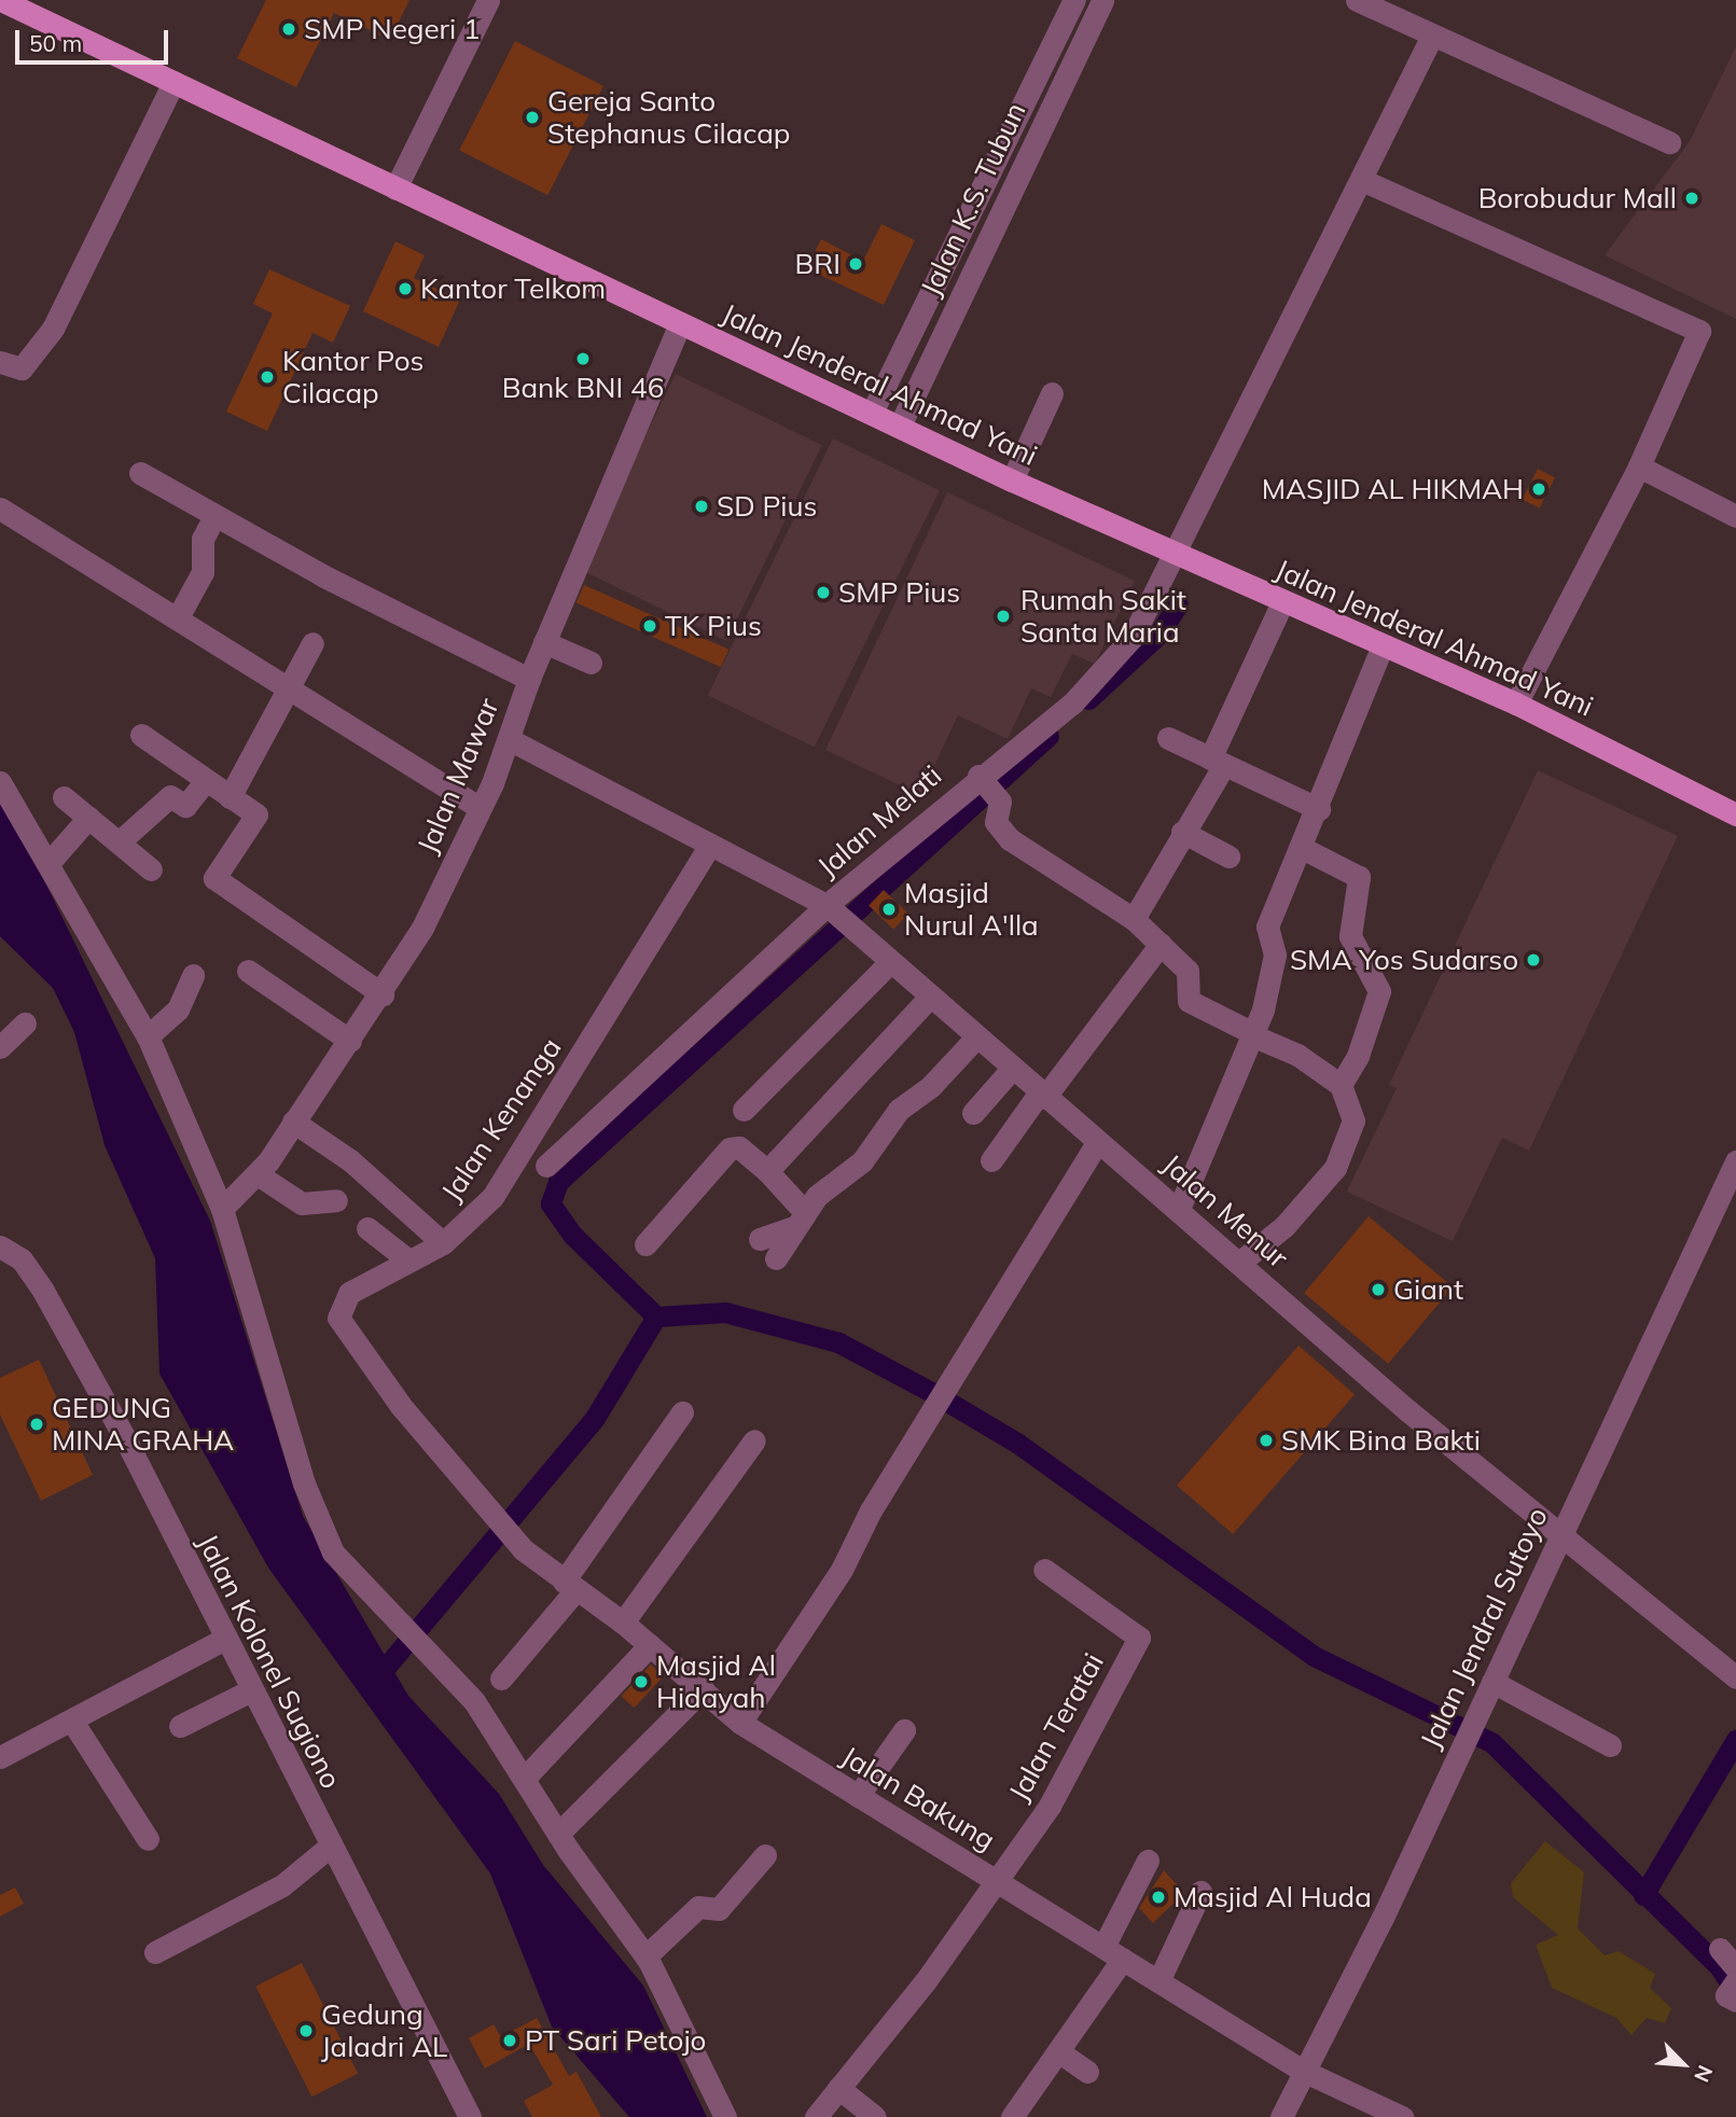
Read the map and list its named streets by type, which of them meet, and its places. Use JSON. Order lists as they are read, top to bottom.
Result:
{
  "streets": {
    "main road": ["Jalan Jenderal Ahmad Yani"],
    "street": [
      "Jalan K.S. Tubun",
      "Jalan Mawar",
      "Jalan Melati",
      "Jalan Kenanga",
      "Jalan Menur",
      "Jalan Jendral Sutoyo",
      "Jalan Kolonel Sugiono",
      "Jalan Teratai",
      "Jalan Bakung"
    ]
  },
  "crossings": [
    ["Jalan K.S. Tubun", "Jalan Jenderal Ahmad Yani"],
    ["Jalan Jenderal Ahmad Yani", "Jalan Mawar"],
    ["Jalan Jenderal Ahmad Yani", "Jalan Melati"],
    ["Jalan Mawar", "Jalan Melati"],
    ["Jalan Melati", "Jalan Kenanga"],
    ["Jalan Melati", "Jalan Menur"],
    ["Jalan Kenanga", "Jalan Bakung"],
    ["Jalan Menur", "Jalan Jendral Sutoyo"],
    ["Jalan Jendral Sutoyo", "Jalan Bakung"],
    ["Jalan Teratai", "Jalan Bakung"]
  ],
  "places": [
    "SMP Negeri 1",
    "Gereja Santo Stephanus Cilacap",
    "Borobudur Mall",
    "BRI",
    "Kantor Telkom",
    "Bank BNI 46",
    "Kantor Pos Cilacap",
    "MASJID AL HIKMAH",
    "SD Pius",
    "SMP Pius",
    "Rumah Sakit Santa Maria",
    "TK Pius",
    "Masjid Nurul A'lla",
    "SMA Yos Sudarso",
    "Giant",
    "GEDUNG MINA GRAHA",
    "SMK Bina Bakti",
    "Masjid Al Hidayah",
    "Masjid Al Huda",
    "Gedung Jaladri AL",
    "PT Sari Petojo"
  ],
  "scale_bar": "50 m",
  "north": "bottom right"
}
